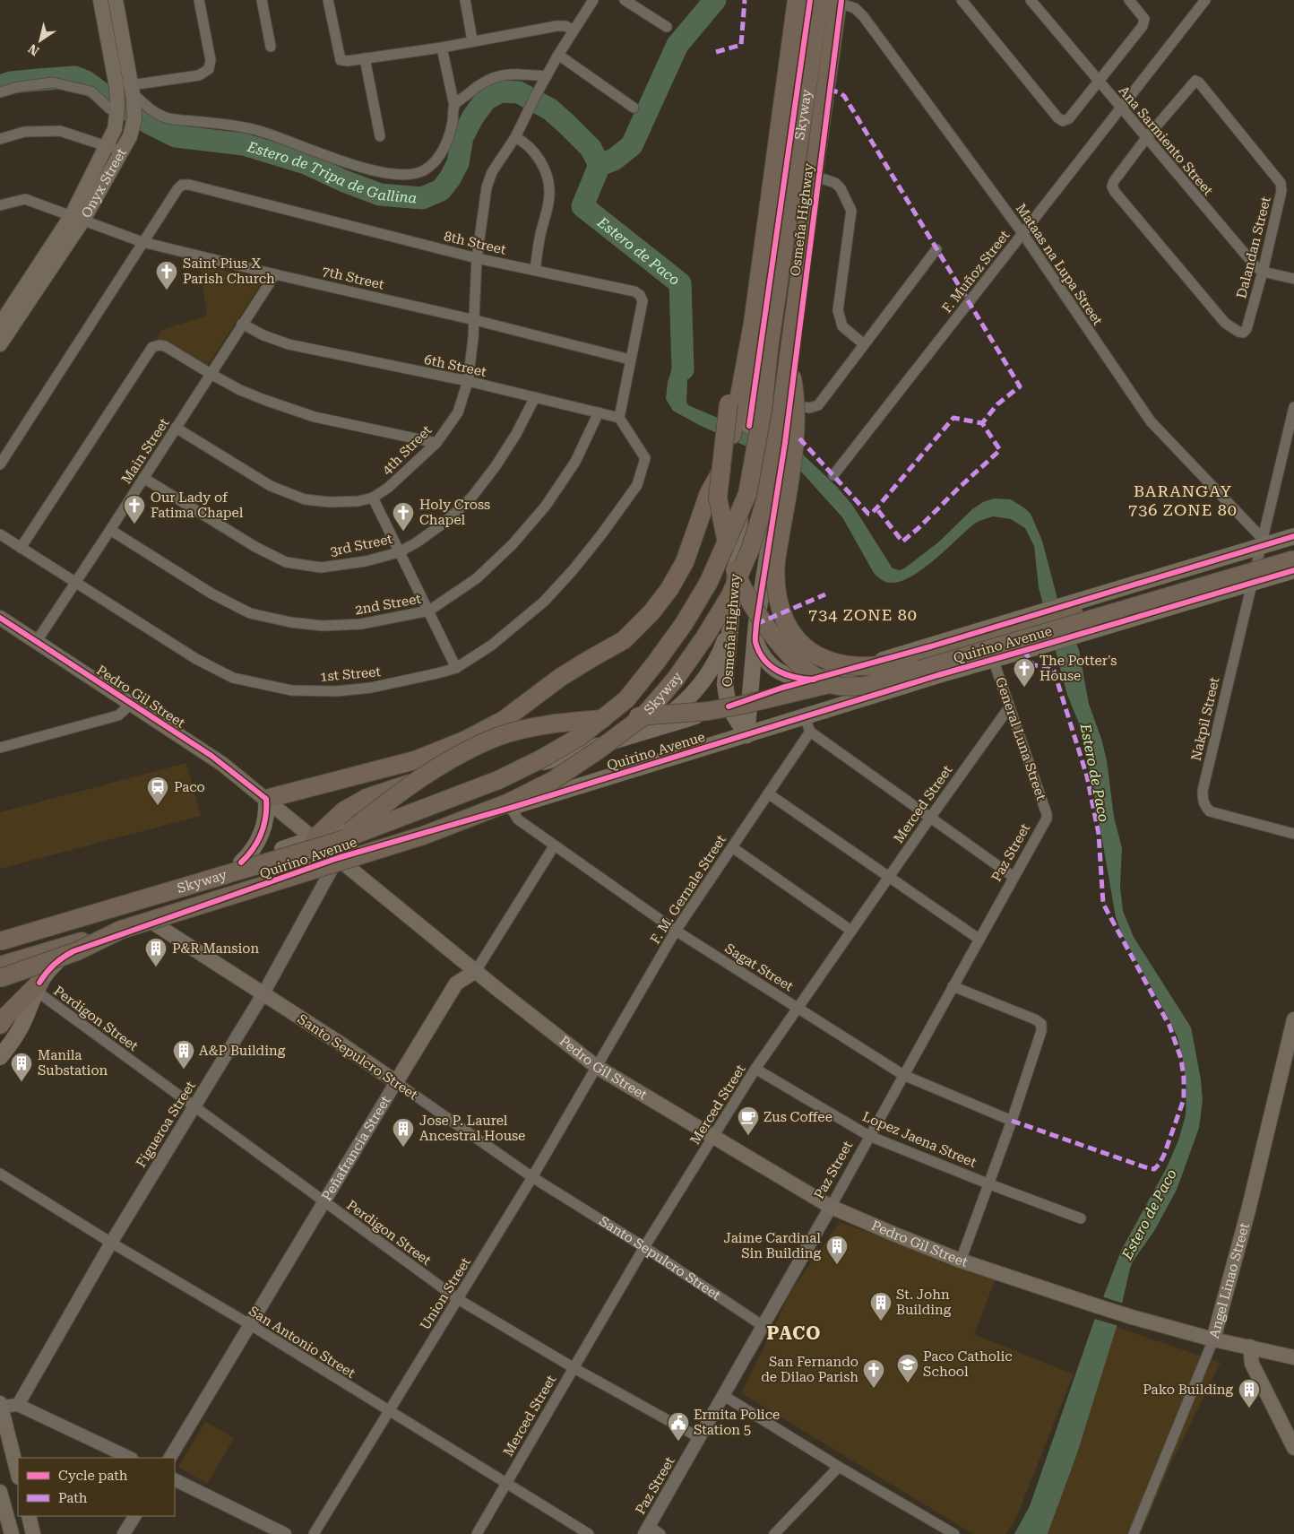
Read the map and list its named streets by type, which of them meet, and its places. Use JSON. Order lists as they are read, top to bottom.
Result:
{
  "streets": {
    "highway": ["Skyway"],
    "main road": [
      "Onyx Street",
      "Osmeña Highway",
      "Quirino Avenue",
      "Pedro Gil Street",
      "Santo Sepulcro Street",
      "Peñafrancia Street",
      "Angel Linao Street"
    ],
    "street": [
      "Ana Sarmiento Street",
      "8th Street",
      "Dalandan Street",
      "Mataas na Lupa Street",
      "F. Muñoz Street",
      "7th Street",
      "6th Street",
      "4th Street",
      "Main Street",
      "3rd Street",
      "2nd Street",
      "1st Street",
      "Nakpil Street",
      "General Luna Street",
      "Merced Street",
      "Paz Street",
      "F. M. Gernale Street",
      "Sagat Street",
      "Perdigon Street",
      "Figueroa Street",
      "Lopez Jaena Street",
      "Union Street",
      "San Antonio Street"
    ]
  },
  "crossings": [
    ["Skyway", "Osmeña Highway"],
    ["Skyway", "Mataas na Lupa Street"],
    ["Skyway", "Quirino Avenue"],
    ["Skyway", "Pedro Gil Street"],
    ["Skyway", "Figueroa Street"],
    ["Ana Sarmiento Street", "Dalandan Street"],
    ["Ana Sarmiento Street", "F. Muñoz Street"],
    ["Onyx Street", "7th Street"],
    ["Osmeña Highway", "Mataas na Lupa Street"],
    ["Osmeña Highway", "Quirino Avenue"],
    ["8th Street", "7th Street"],
    ["8th Street", "6th Street"],
    ["8th Street", "4th Street"],
    ["8th Street", "1st Street"],
    ["Mataas na Lupa Street", "F. Muñoz Street"],
    ["Mataas na Lupa Street", "Quirino Avenue"],
    ["Mataas na Lupa Street", "Nakpil Street"],
    ["7th Street", "4th Street"],
    ["7th Street", "Main Street"],
    ["6th Street", "4th Street"],
    ["6th Street", "Main Street"],
    ["6th Street", "3rd Street"],
    ["6th Street", "2nd Street"],
    ["6th Street", "1st Street"],
    ["4th Street", "Main Street"],
    ["Main Street", "3rd Street"],
    ["Main Street", "2nd Street"],
    ["Main Street", "1st Street"],
    ["Main Street", "Pedro Gil Street"],
    ["Quirino Avenue", "Pedro Gil Street"],
    ["Quirino Avenue", "Nakpil Street"],
    ["Quirino Avenue", "General Luna Street"],
    ["Quirino Avenue", "F. M. Gernale Street"],
    ["Quirino Avenue", "Sagat Street"],
    ["Quirino Avenue", "Perdigon Street"],
    ["Quirino Avenue", "Santo Sepulcro Street"],
    ["Quirino Avenue", "Figueroa Street"],
    ["Pedro Gil Street", "Merced Street"],
    ["Pedro Gil Street", "Paz Street"],
    ["Pedro Gil Street", "F. M. Gernale Street"],
    ["Pedro Gil Street", "Figueroa Street"],
    ["Pedro Gil Street", "Peñafrancia Street"],
    ["Pedro Gil Street", "Angel Linao Street"],
    ["Pedro Gil Street", "Union Street"],
    ["General Luna Street", "Merced Street"],
    ["General Luna Street", "Paz Street"],
    ["Merced Street", "Sagat Street"],
    ["Merced Street", "Perdigon Street"],
    ["Merced Street", "Santo Sepulcro Street"],
    ["Merced Street", "Lopez Jaena Street"],
    ["Merced Street", "San Antonio Street"],
    ["Paz Street", "Sagat Street"],
    ["Paz Street", "Perdigon Street"],
    ["Paz Street", "Santo Sepulcro Street"],
    ["Paz Street", "Lopez Jaena Street"],
    ["F. M. Gernale Street", "Sagat Street"],
    ["F. M. Gernale Street", "Union Street"],
    ["Sagat Street", "Peñafrancia Street"],
    ["Perdigon Street", "Figueroa Street"],
    ["Perdigon Street", "Peñafrancia Street"],
    ["Perdigon Street", "Union Street"],
    ["Santo Sepulcro Street", "Figueroa Street"],
    ["Santo Sepulcro Street", "Peñafrancia Street"],
    ["Santo Sepulcro Street", "Union Street"],
    ["Figueroa Street", "San Antonio Street"],
    ["Peñafrancia Street", "San Antonio Street"],
    ["Union Street", "San Antonio Street"]
  ],
  "districts": ["BARANGAY 736 ZONE 80", "734 ZONE 80", "PACO"],
  "water": ["Estero de Tripa de Gallina", "Estero de Paco"],
  "places": {
    "church": [
      "Saint Pius X Parish Church",
      "Our Lady of Fatima Chapel",
      "Holy Cross Chapel",
      "The Potter's House",
      "San Fernando de Dilao Parish"
    ],
    "station": ["Paco"],
    "building": [
      "P&R Mansion",
      "A&P Building",
      "Manila Substation",
      "Jose P. Laurel Ancestral House",
      "Jaime Cardinal Sin Building",
      "St. John Building",
      "Pako Building"
    ],
    "cafe": ["Zus Coffee"],
    "school or university": ["Paco Catholic School"],
    "public building": ["Ermita Police Station 5"]
  },
  "legend": ["Cycle path", "Path"],
  "north": "bottom left"
}
